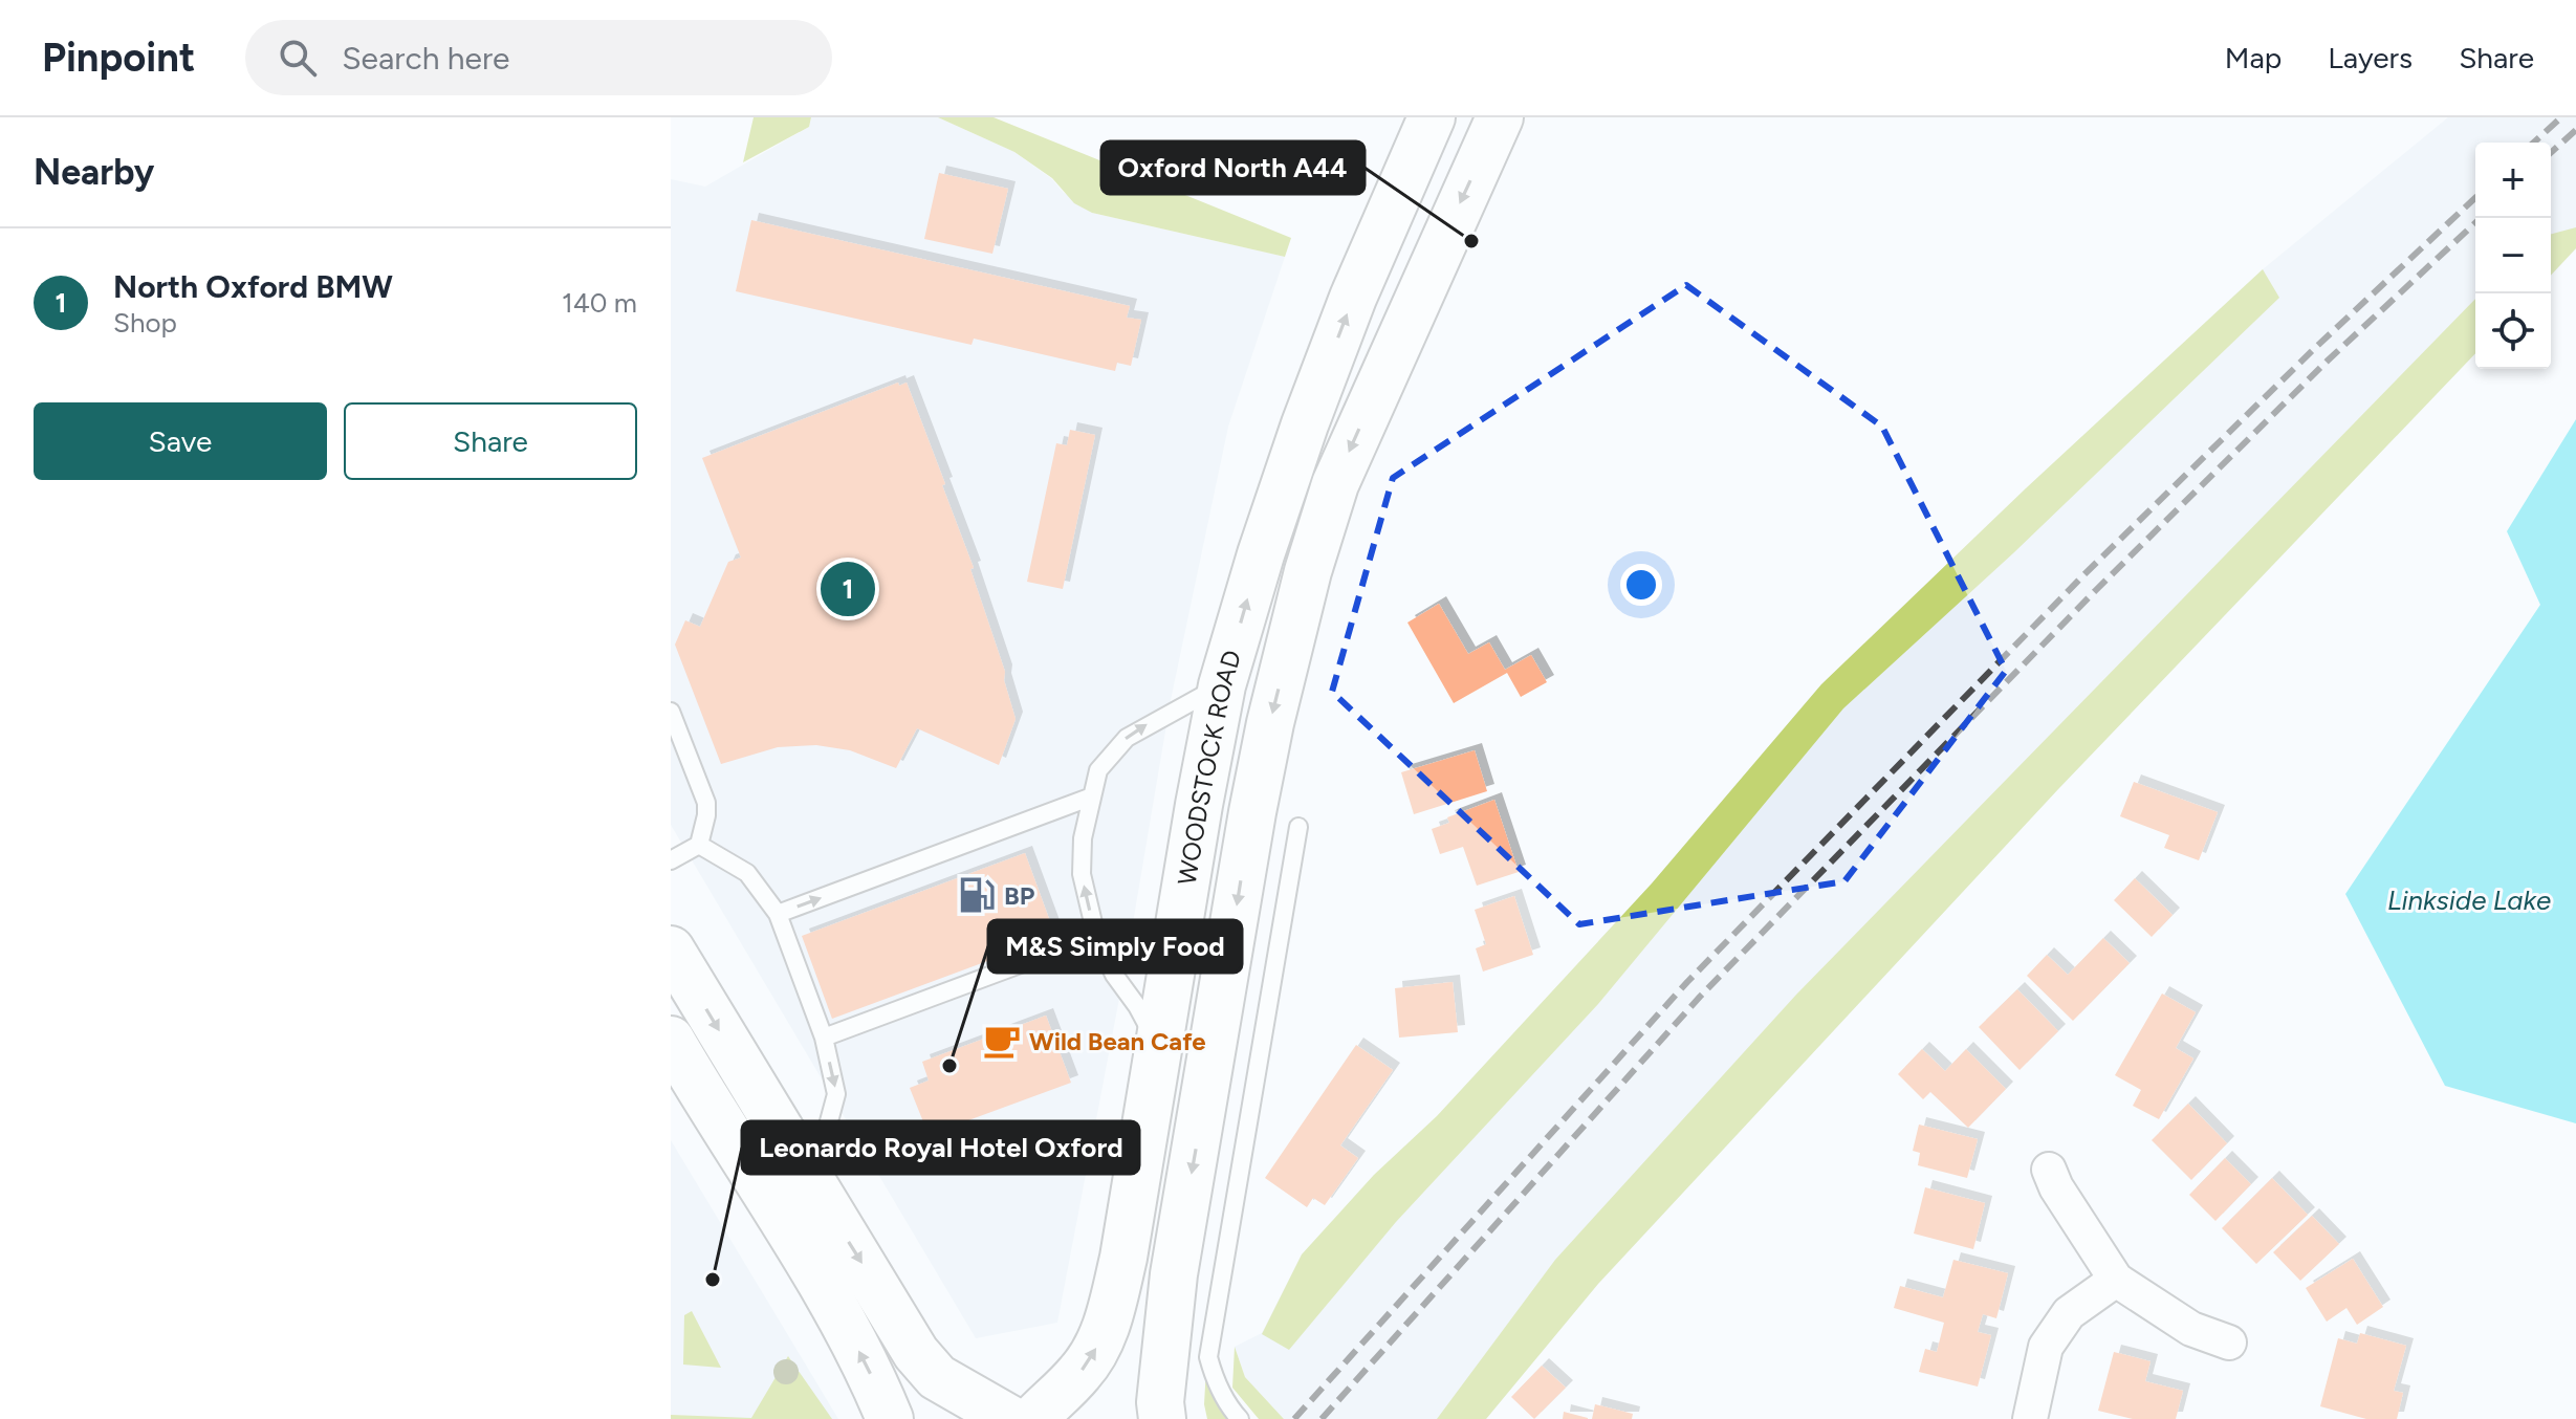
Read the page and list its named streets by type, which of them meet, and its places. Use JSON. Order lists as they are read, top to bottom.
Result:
{
  "streets": {
    "highway": ["WOODSTOCK ROAD"]
  },
  "water": ["Linkside Lake"],
  "places": {
    "other": ["Oxford North A44", "M&S Simply Food", "Leonardo Royal Hotel Oxford"],
    "fuel station": ["BP"],
    "cafe": ["Wild Bean Cafe"]
  },
  "page": {
    "header": "Pinpoint",
    "search": "Search here",
    "nav": ["Map", "Layers", "Share"],
    "heading": "Nearby",
    "map_buttons": ["+", "−"],
    "list": [
      {
        "mark": "1",
        "name": "North Oxford BMW",
        "note": "Shop",
        "value": "140 m"
      }
    ],
    "buttons": ["Save", "Share"],
    "pins": "1"
  }
}
